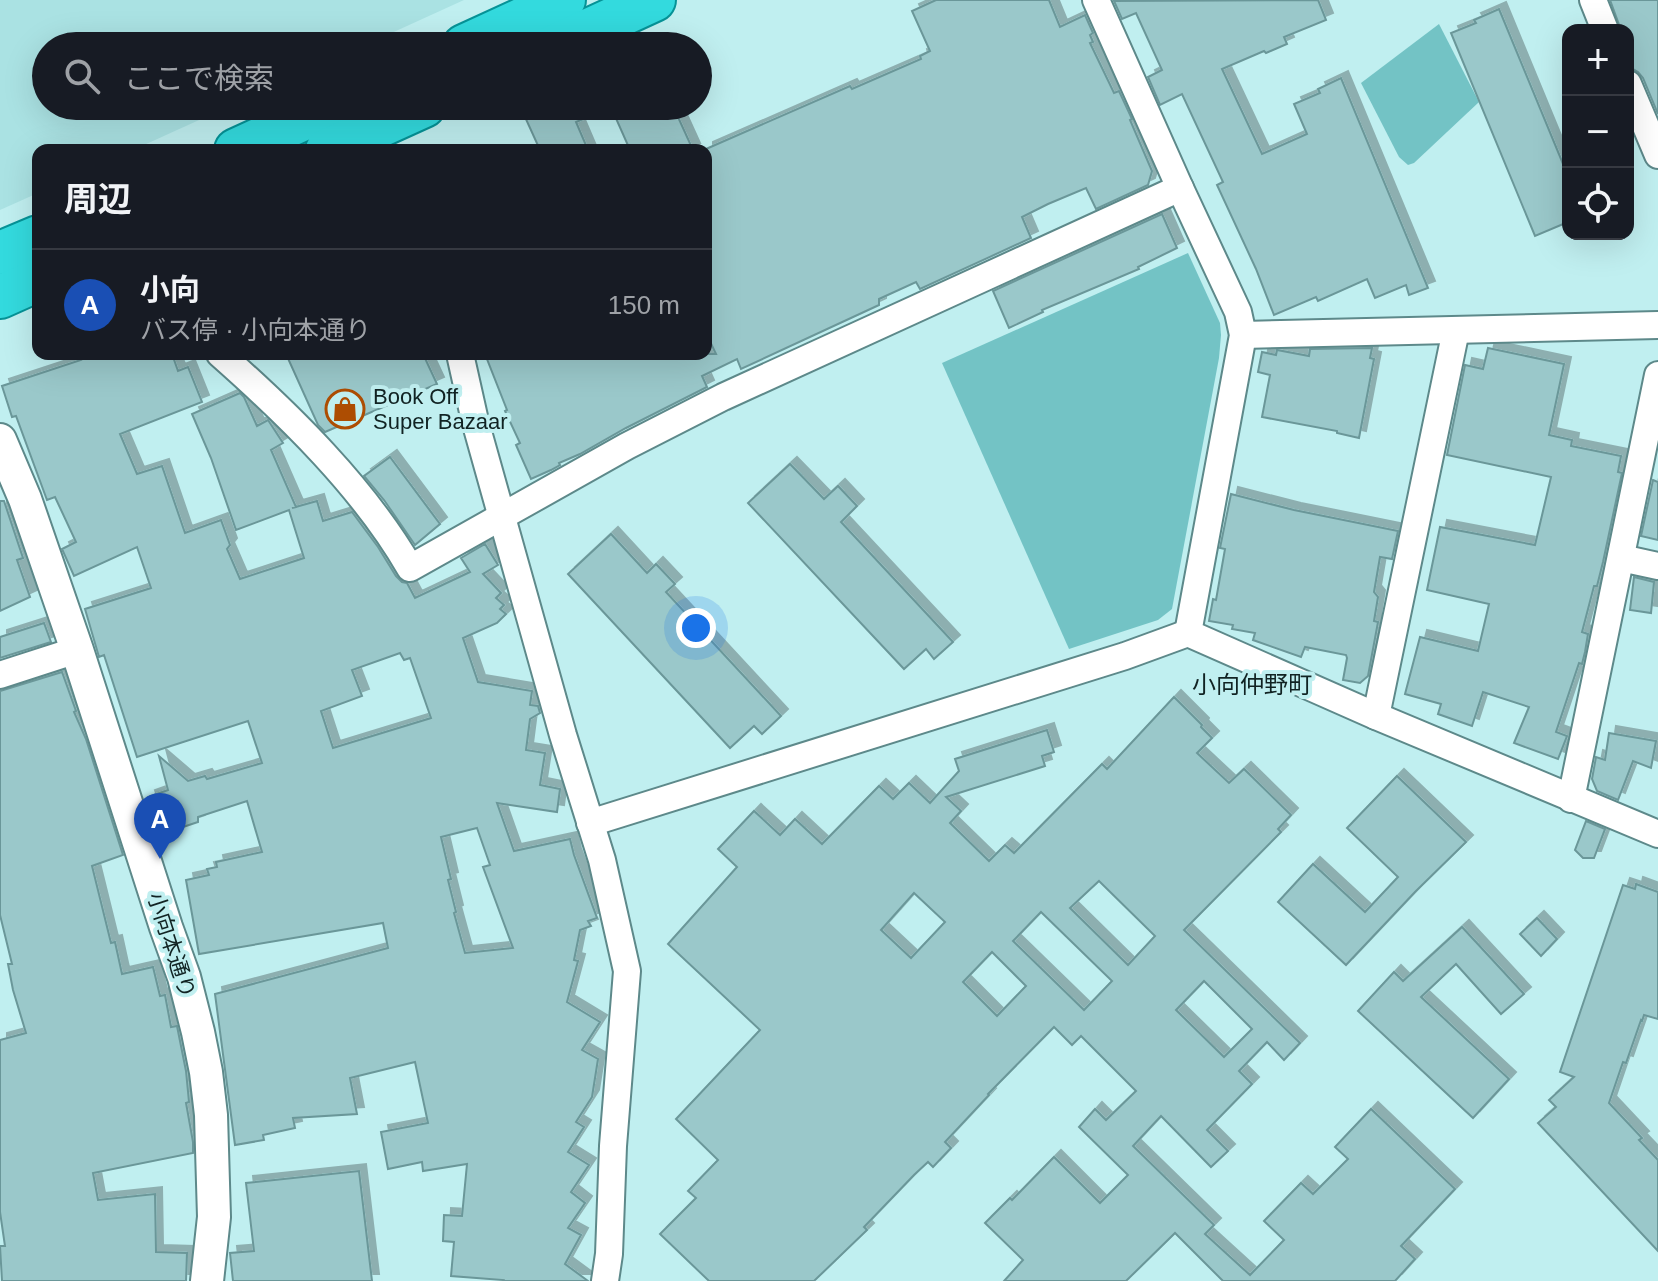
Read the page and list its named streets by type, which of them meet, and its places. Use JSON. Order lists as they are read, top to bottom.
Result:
{
  "streets": {
    "street": ["小向本通り"]
  },
  "districts": ["小向仲野町"],
  "places": {
    "shop": ["Book Off Super Bazaar"]
  },
  "page": {
    "map_buttons": ["+", "−"],
    "search": "ここで検索",
    "heading": "周辺",
    "list": [
      {
        "mark": "A",
        "name": "小向",
        "note": "バス停 · 小向本通り",
        "value": "150 m"
      }
    ],
    "pins": "A"
  }
}
